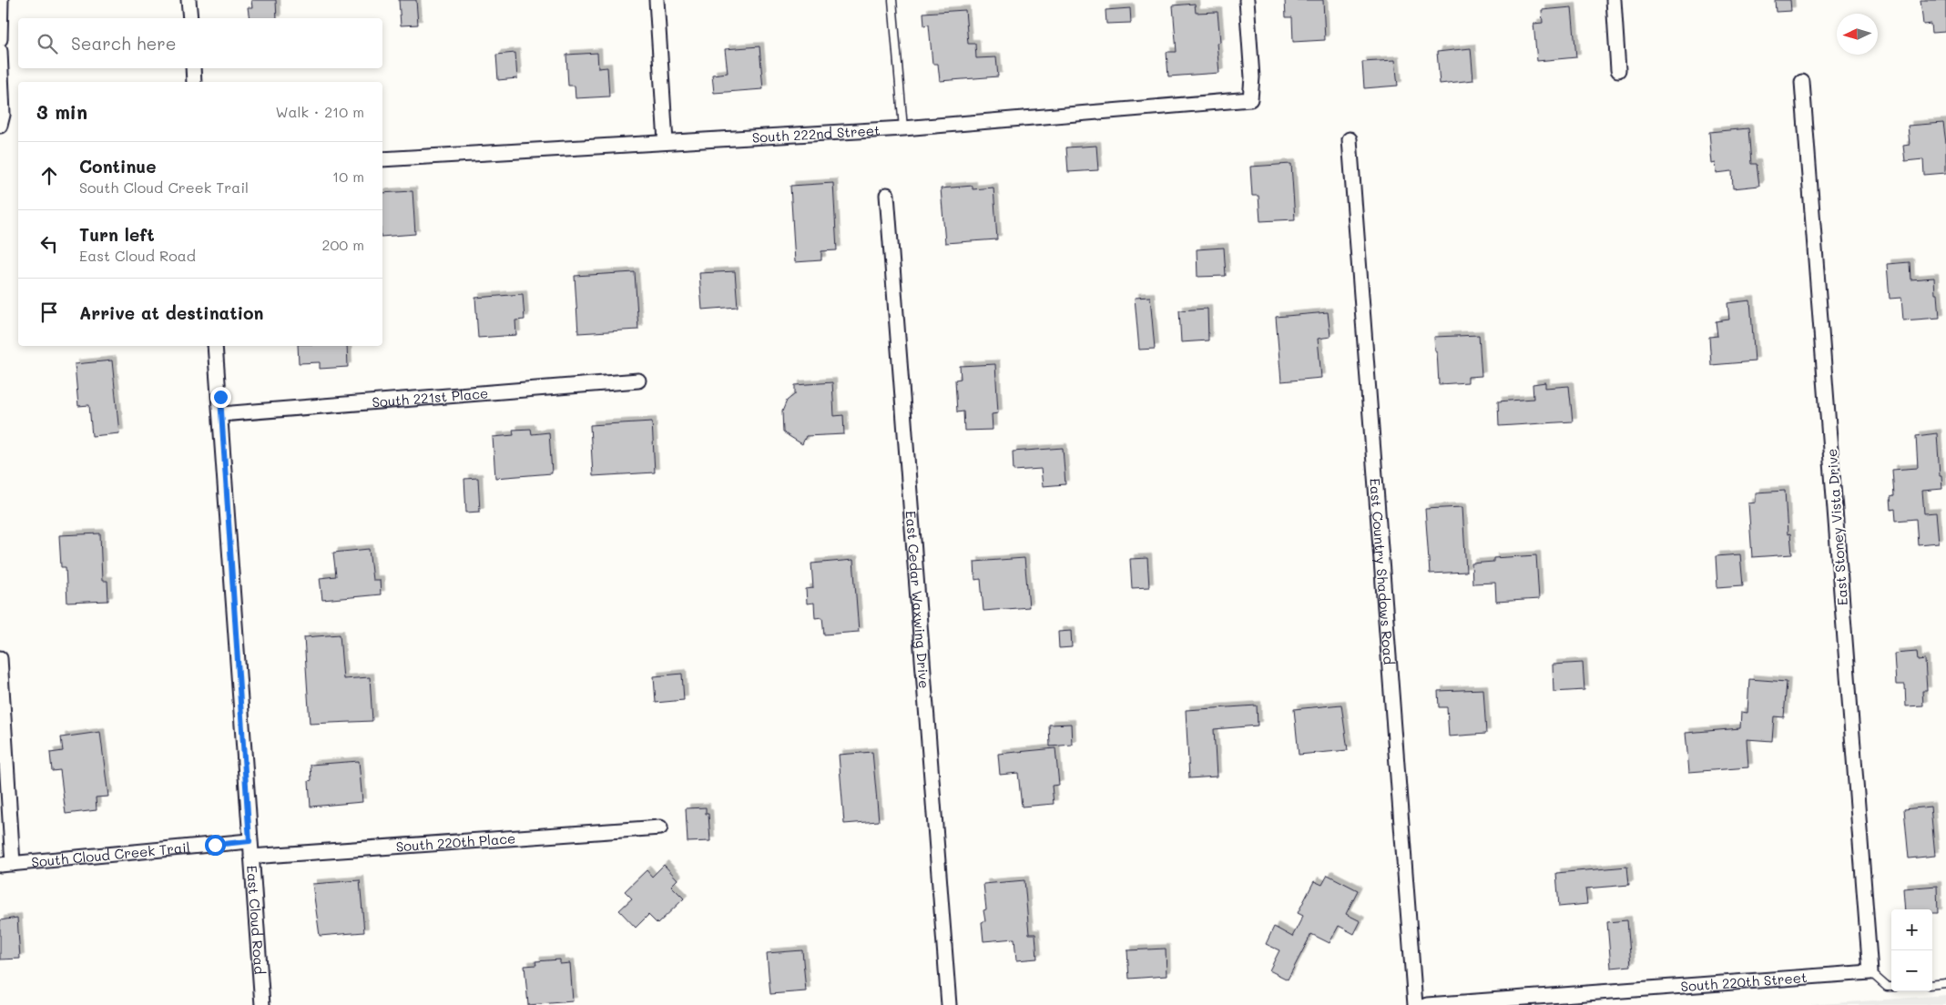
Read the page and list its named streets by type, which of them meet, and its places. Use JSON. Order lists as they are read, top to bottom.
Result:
{
  "streets": {
    "street": [
      "South 222nd Street",
      "South 221st Place",
      "East Stoney Vista Drive",
      "East Country Shadows Road",
      "East Cedar Waxwing Drive",
      "South 220th Place",
      "South Cloud Creek Trail",
      "East Cloud Road",
      "South 220th Street"
    ]
  },
  "crossings": [
    ["South 221st Place", "East Cloud Road"],
    ["East Stoney Vista Drive", "South 220th Street"],
    ["South 220th Place", "East Cloud Road"],
    ["South Cloud Creek Trail", "East Cloud Road"]
  ],
  "north": "left",
  "page": {
    "search": "Search here",
    "heading": ["3 min", "Walk · 210 m"],
    "list": [
      ["Continue", "South Cloud Creek Trail", "10 m"],
      ["Turn left", "East Cloud Road", "200 m"],
      "Arrive at destination"
    ],
    "map_buttons": ["+", "−"]
  }
}
